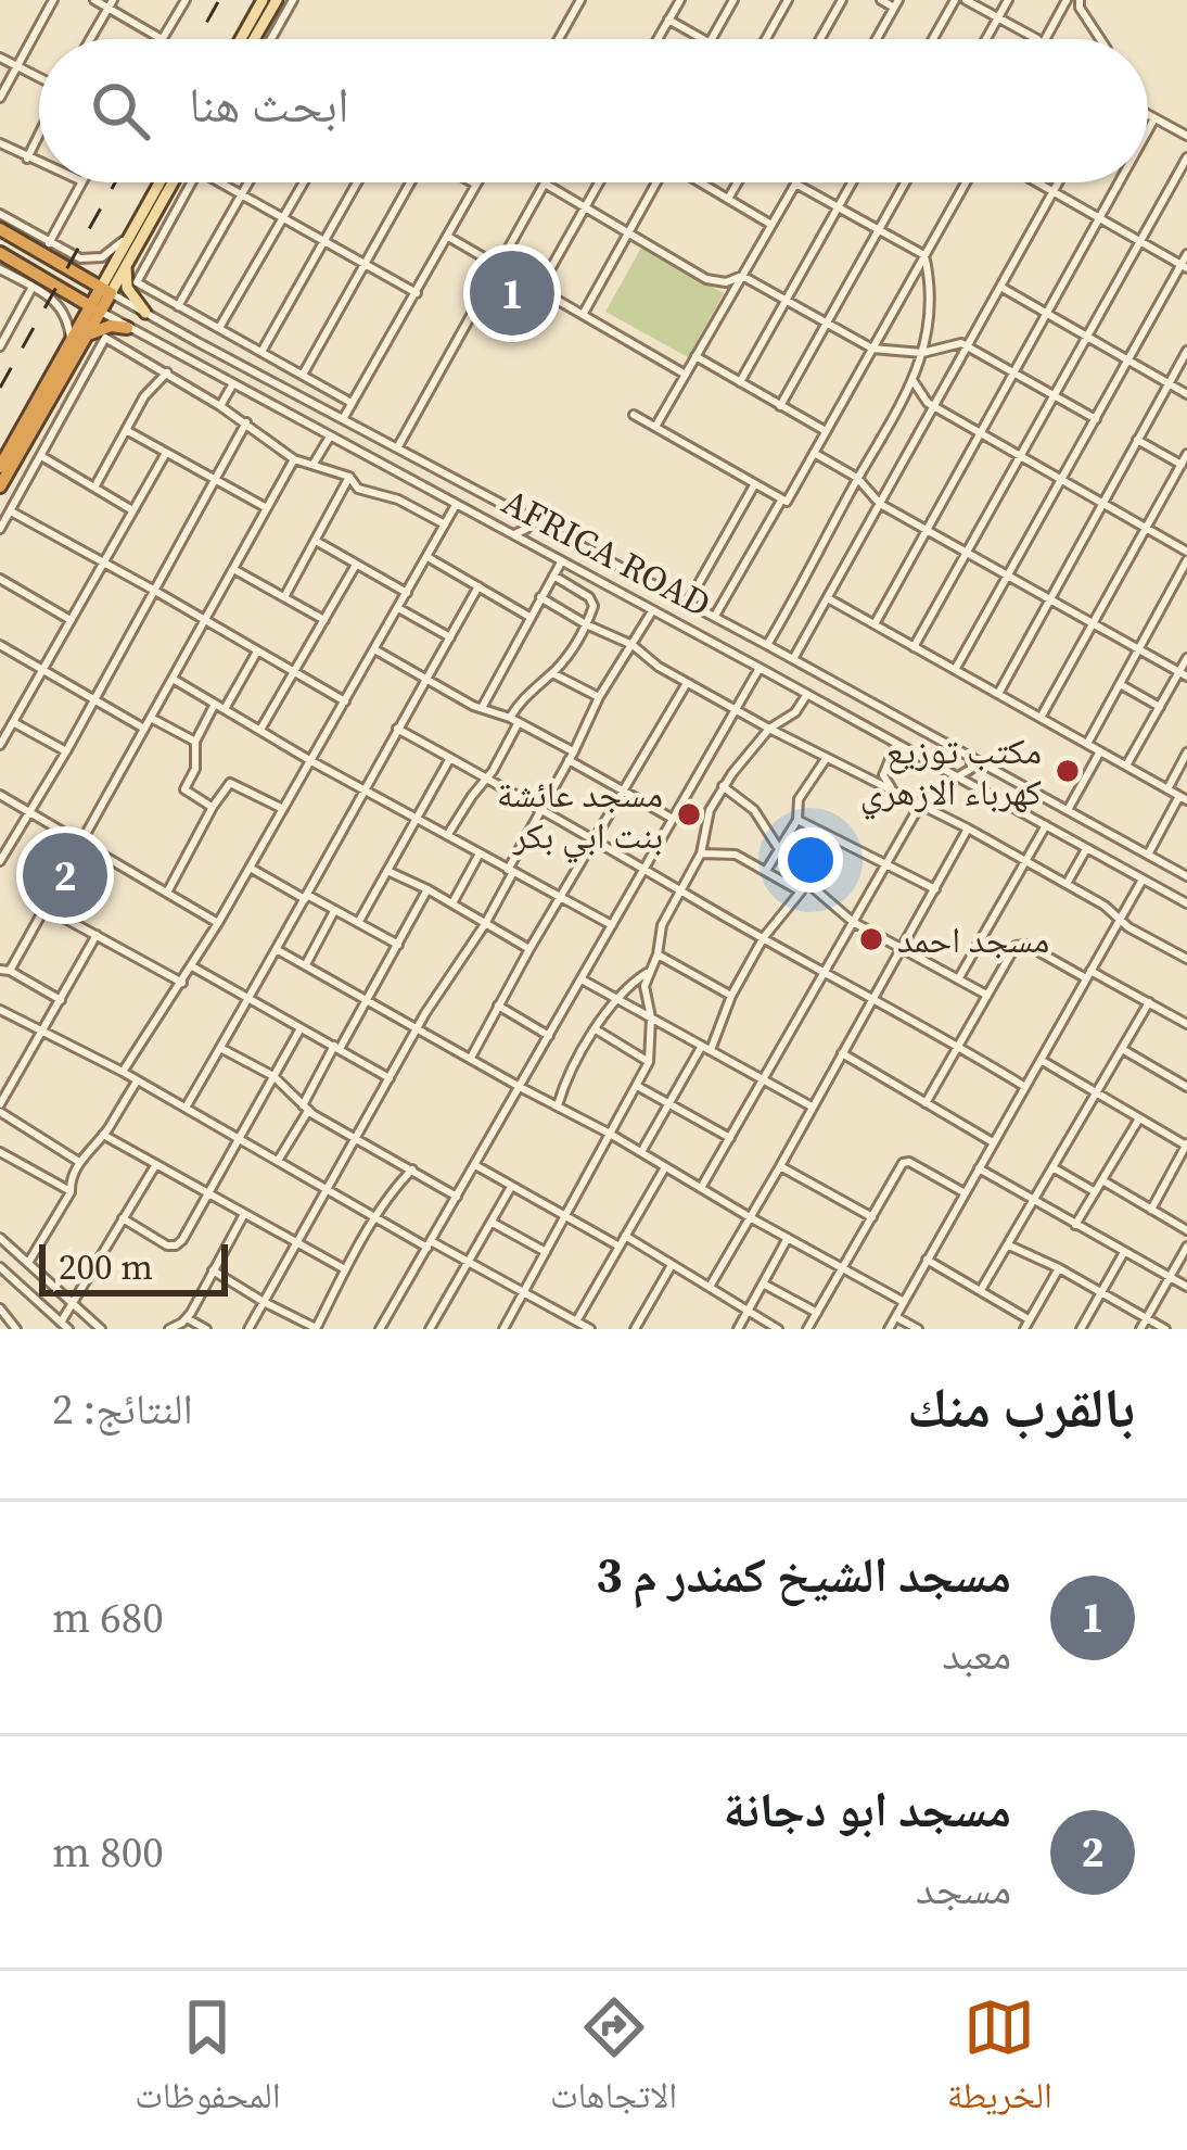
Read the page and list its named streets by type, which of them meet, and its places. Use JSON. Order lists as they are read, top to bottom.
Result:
{
  "streets": {
    "highway": ["AFRICA ROAD"]
  },
  "places": ["مكتب توزيع كهرباء الازهري", "مسجد عائشة بنت ابي بكر", "مسجد احمد"],
  "scale_bar": "200 m",
  "page": {
    "search": "ابحث هنا",
    "pins": ["1", "2"],
    "scale": "200 m",
    "heading": ["بالقرب منك", "النتائج: 2"],
    "list": [
      {
        "mark": "1",
        "name": "مسجد الشيخ كمندر م 3",
        "note": "معبد",
        "value": "680 m"
      },
      {
        "mark": "2",
        "name": "مسجد ابو دجانة",
        "note": "مسجد",
        "value": "800 m"
      }
    ],
    "nav": ["الخريطة", "الاتجاهات", "المحفوظات"]
  }
}
